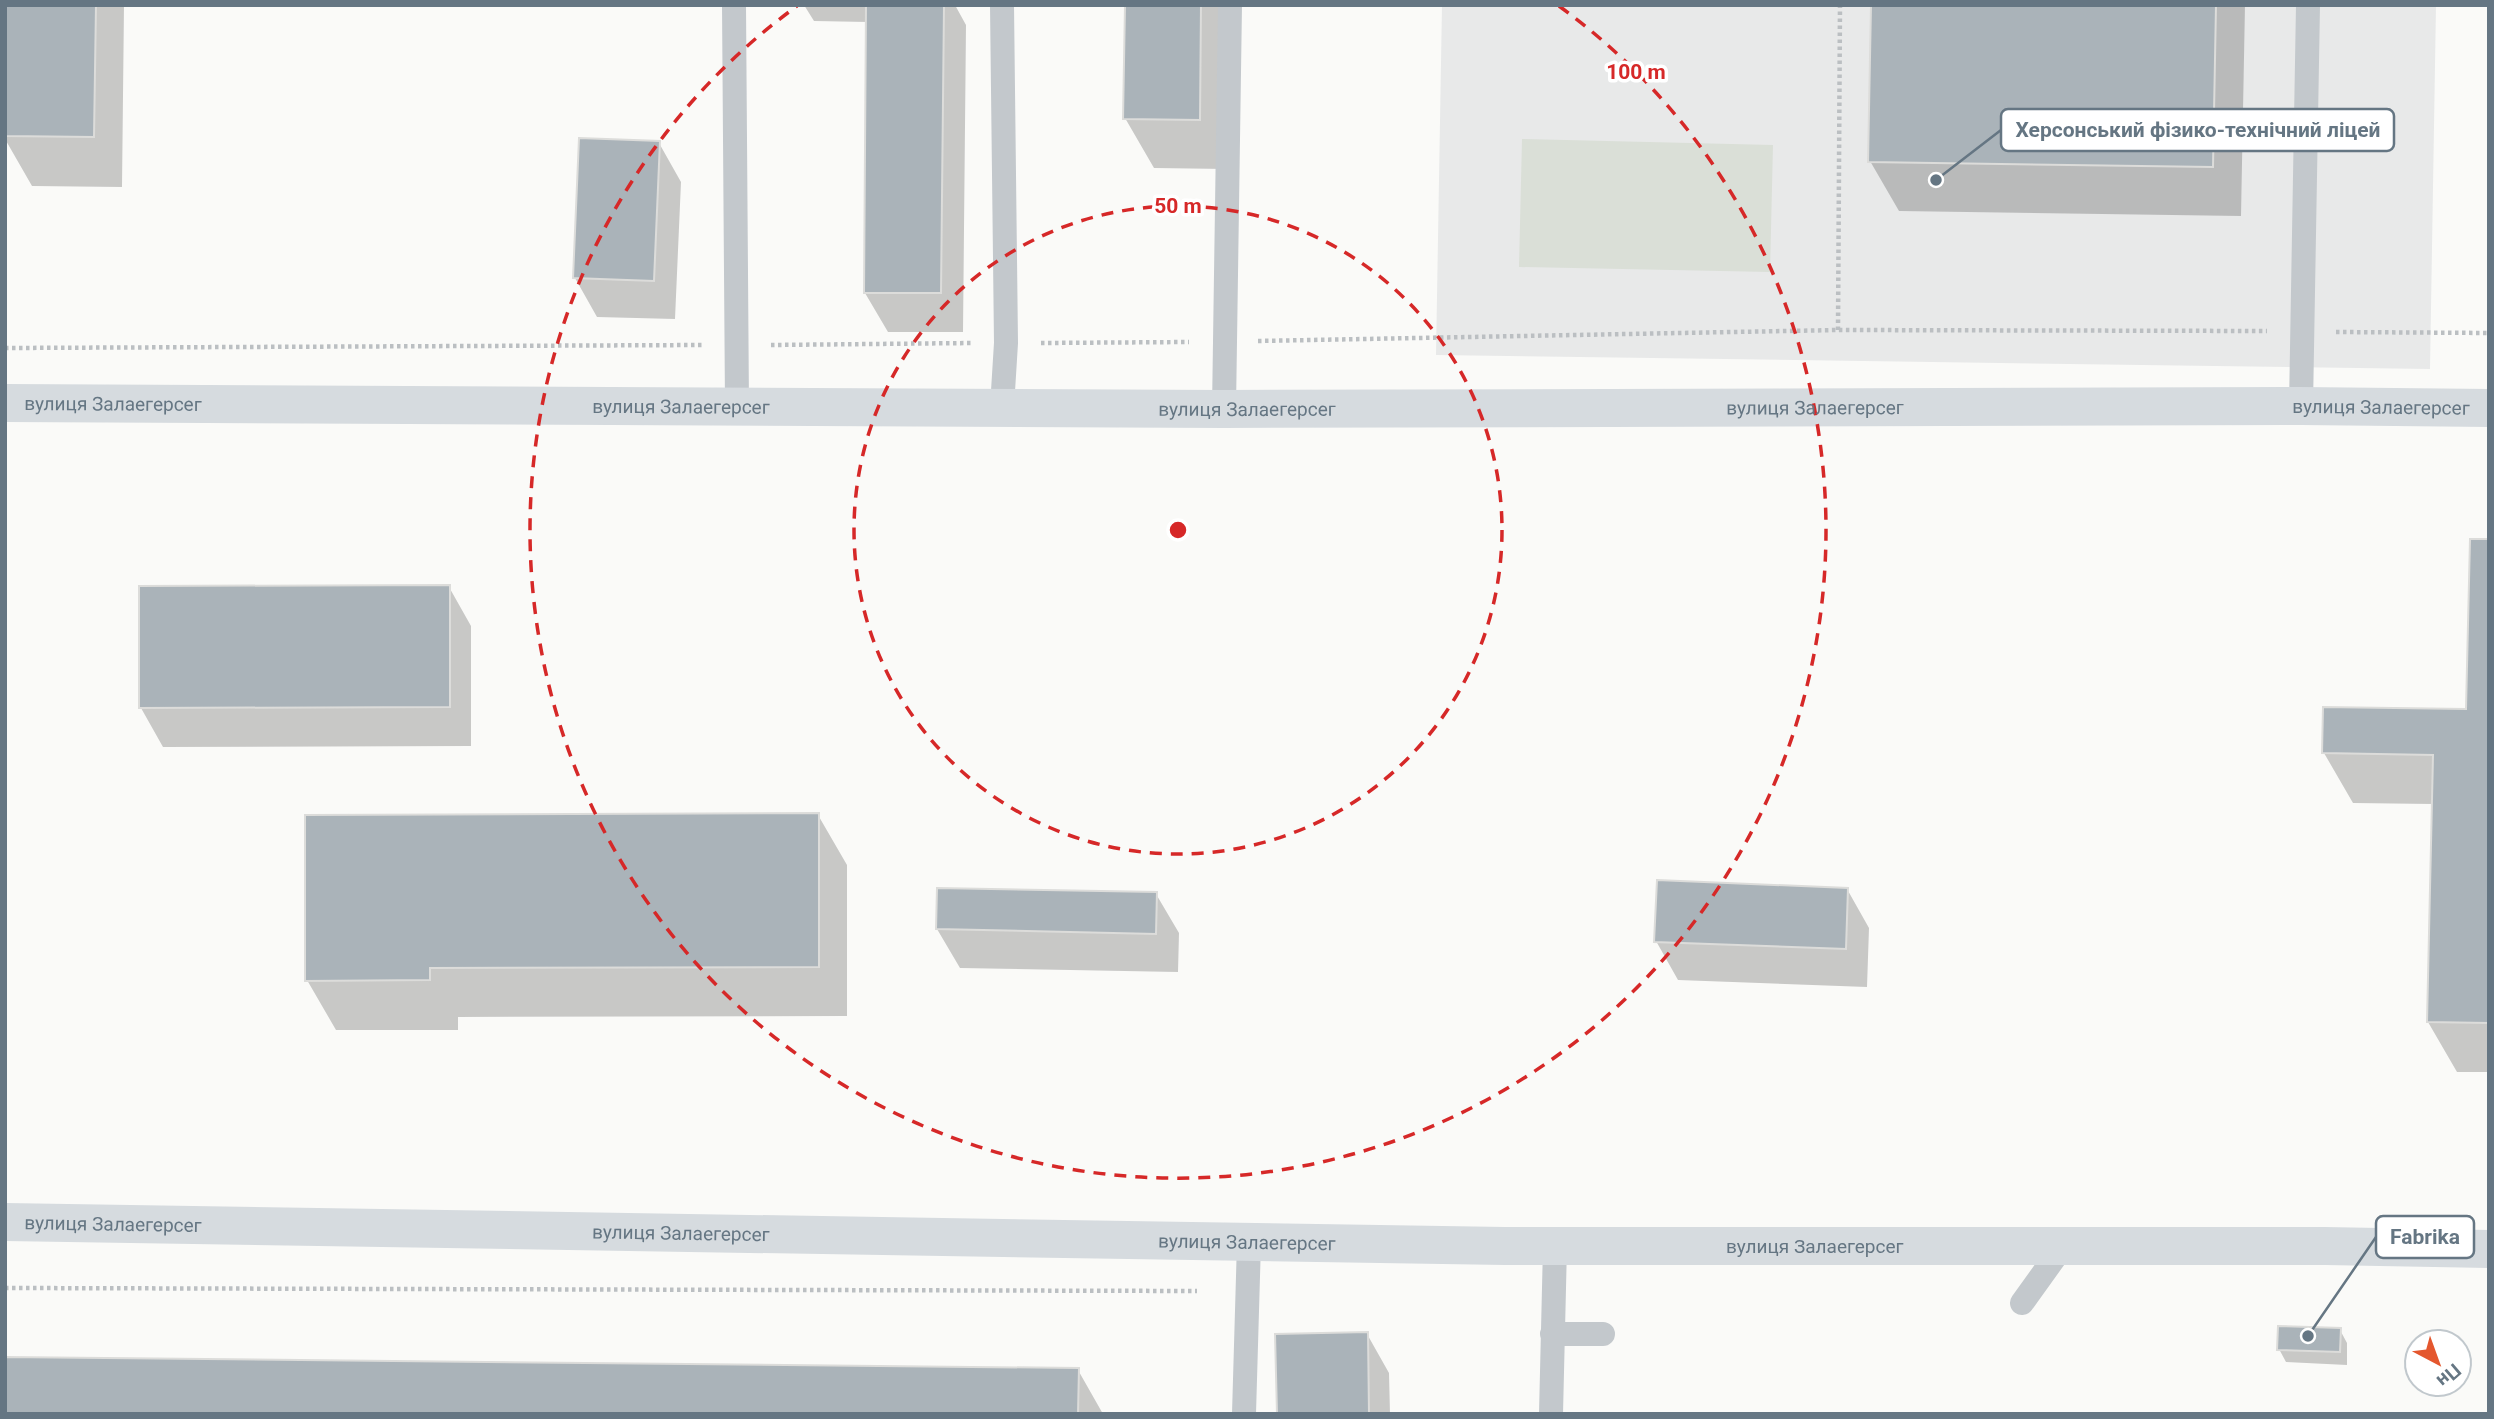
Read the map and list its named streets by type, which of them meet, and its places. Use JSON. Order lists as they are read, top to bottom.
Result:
{
  "streets": {
    "main road": ["вулиця Залаегерсег"]
  },
  "places": ["Херсонський фізико-технічний ліцей", "Fabrika"],
  "north": "bottom right",
  "rings": ["100 m", "50 m"]
}
